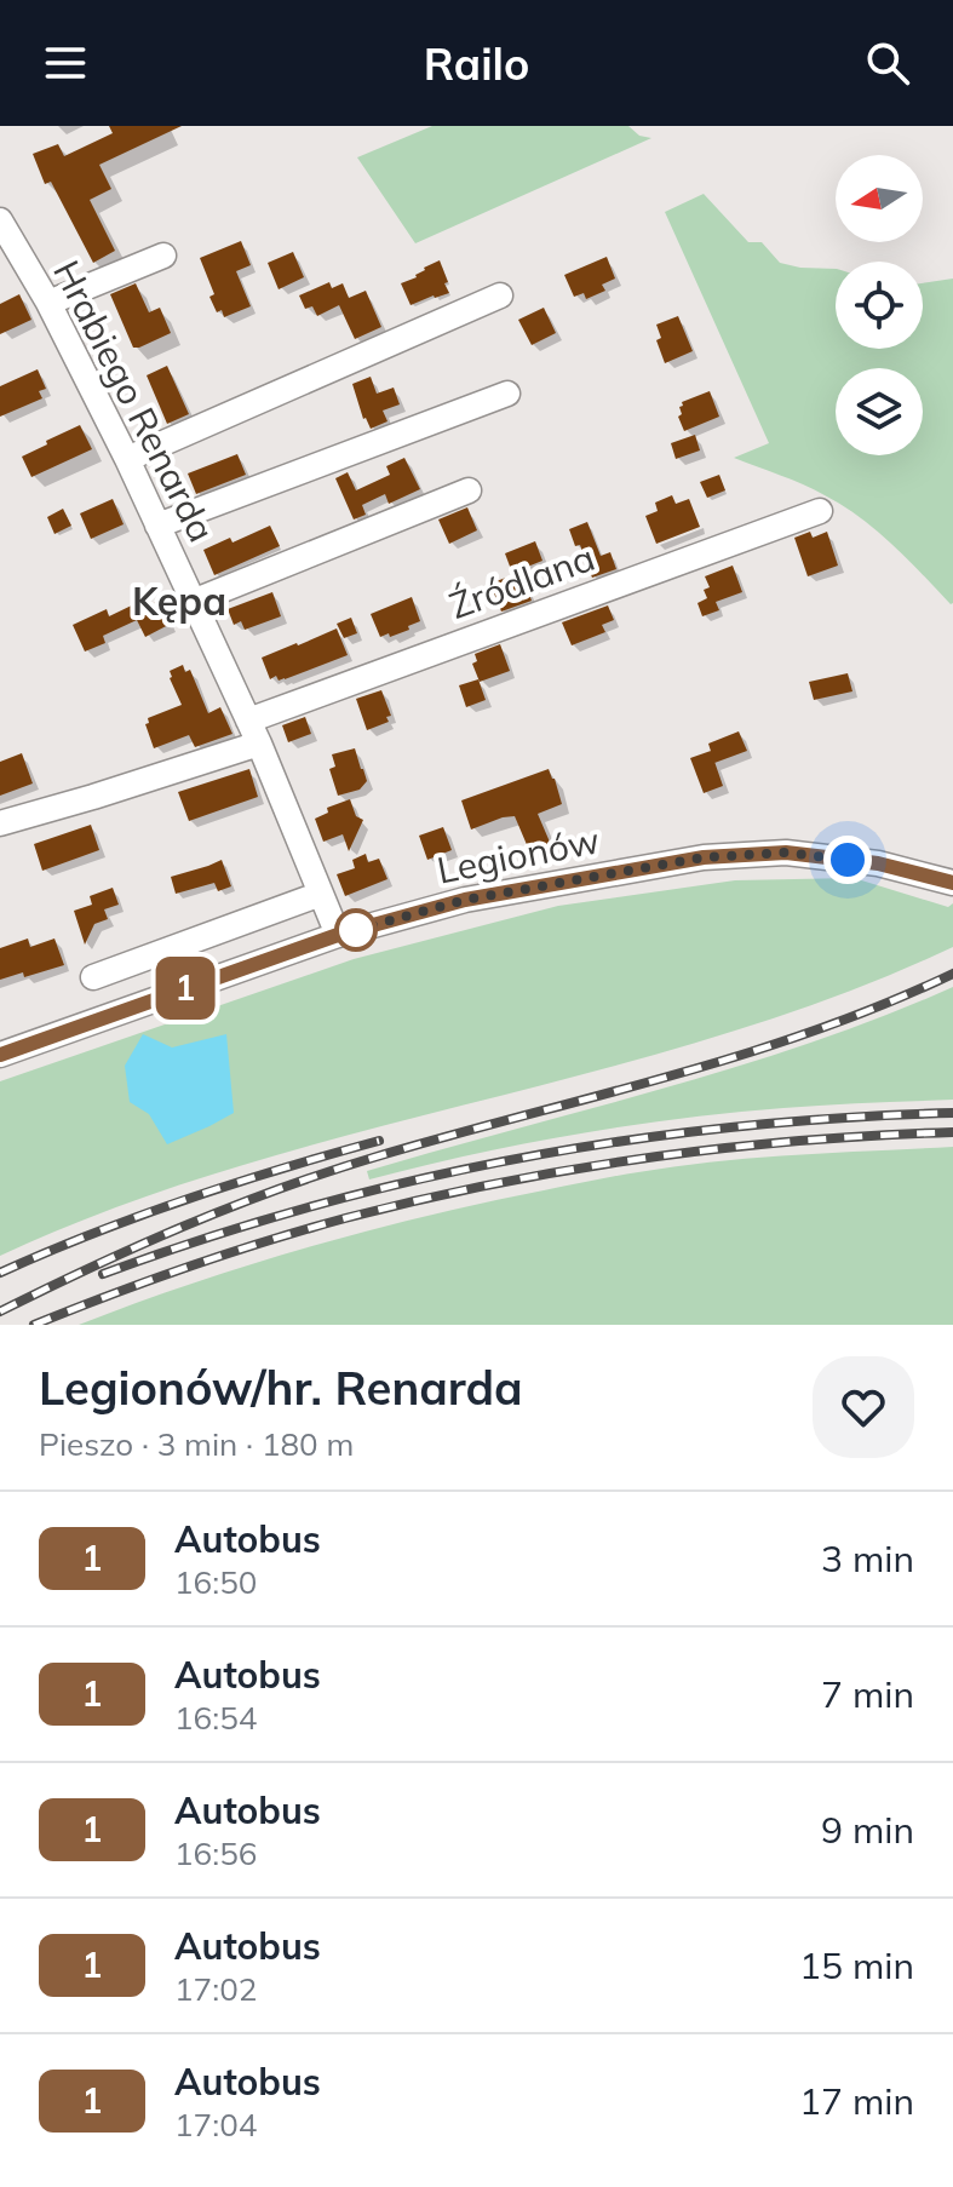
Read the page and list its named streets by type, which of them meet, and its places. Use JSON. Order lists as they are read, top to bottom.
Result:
{
  "streets": {
    "street": ["Hrabiego Renarda", "Źródlana", "Legionów"]
  },
  "crossings": [
    ["Hrabiego Renarda", "Źródlana"],
    ["Hrabiego Renarda", "Legionów"]
  ],
  "districts": ["Kępa"],
  "lines": ["bus line 1"],
  "north": "left",
  "page": {
    "header": "Railo",
    "on_map": "1",
    "heading": ["Legionów/hr. Renarda", "Pieszo · 3 min · 180 m"],
    "list": [
      {
        "mark": "1",
        "name": "Autobus",
        "note": "16:50",
        "value": "3 min"
      },
      {
        "mark": "1",
        "name": "Autobus",
        "note": "16:54",
        "value": "7 min"
      },
      {
        "mark": "1",
        "name": "Autobus",
        "note": "16:56",
        "value": "9 min"
      },
      {
        "mark": "1",
        "name": "Autobus",
        "note": "17:02",
        "value": "15 min"
      },
      {
        "mark": "1",
        "name": "Autobus",
        "note": "17:04",
        "value": "17 min"
      }
    ]
  }
}
